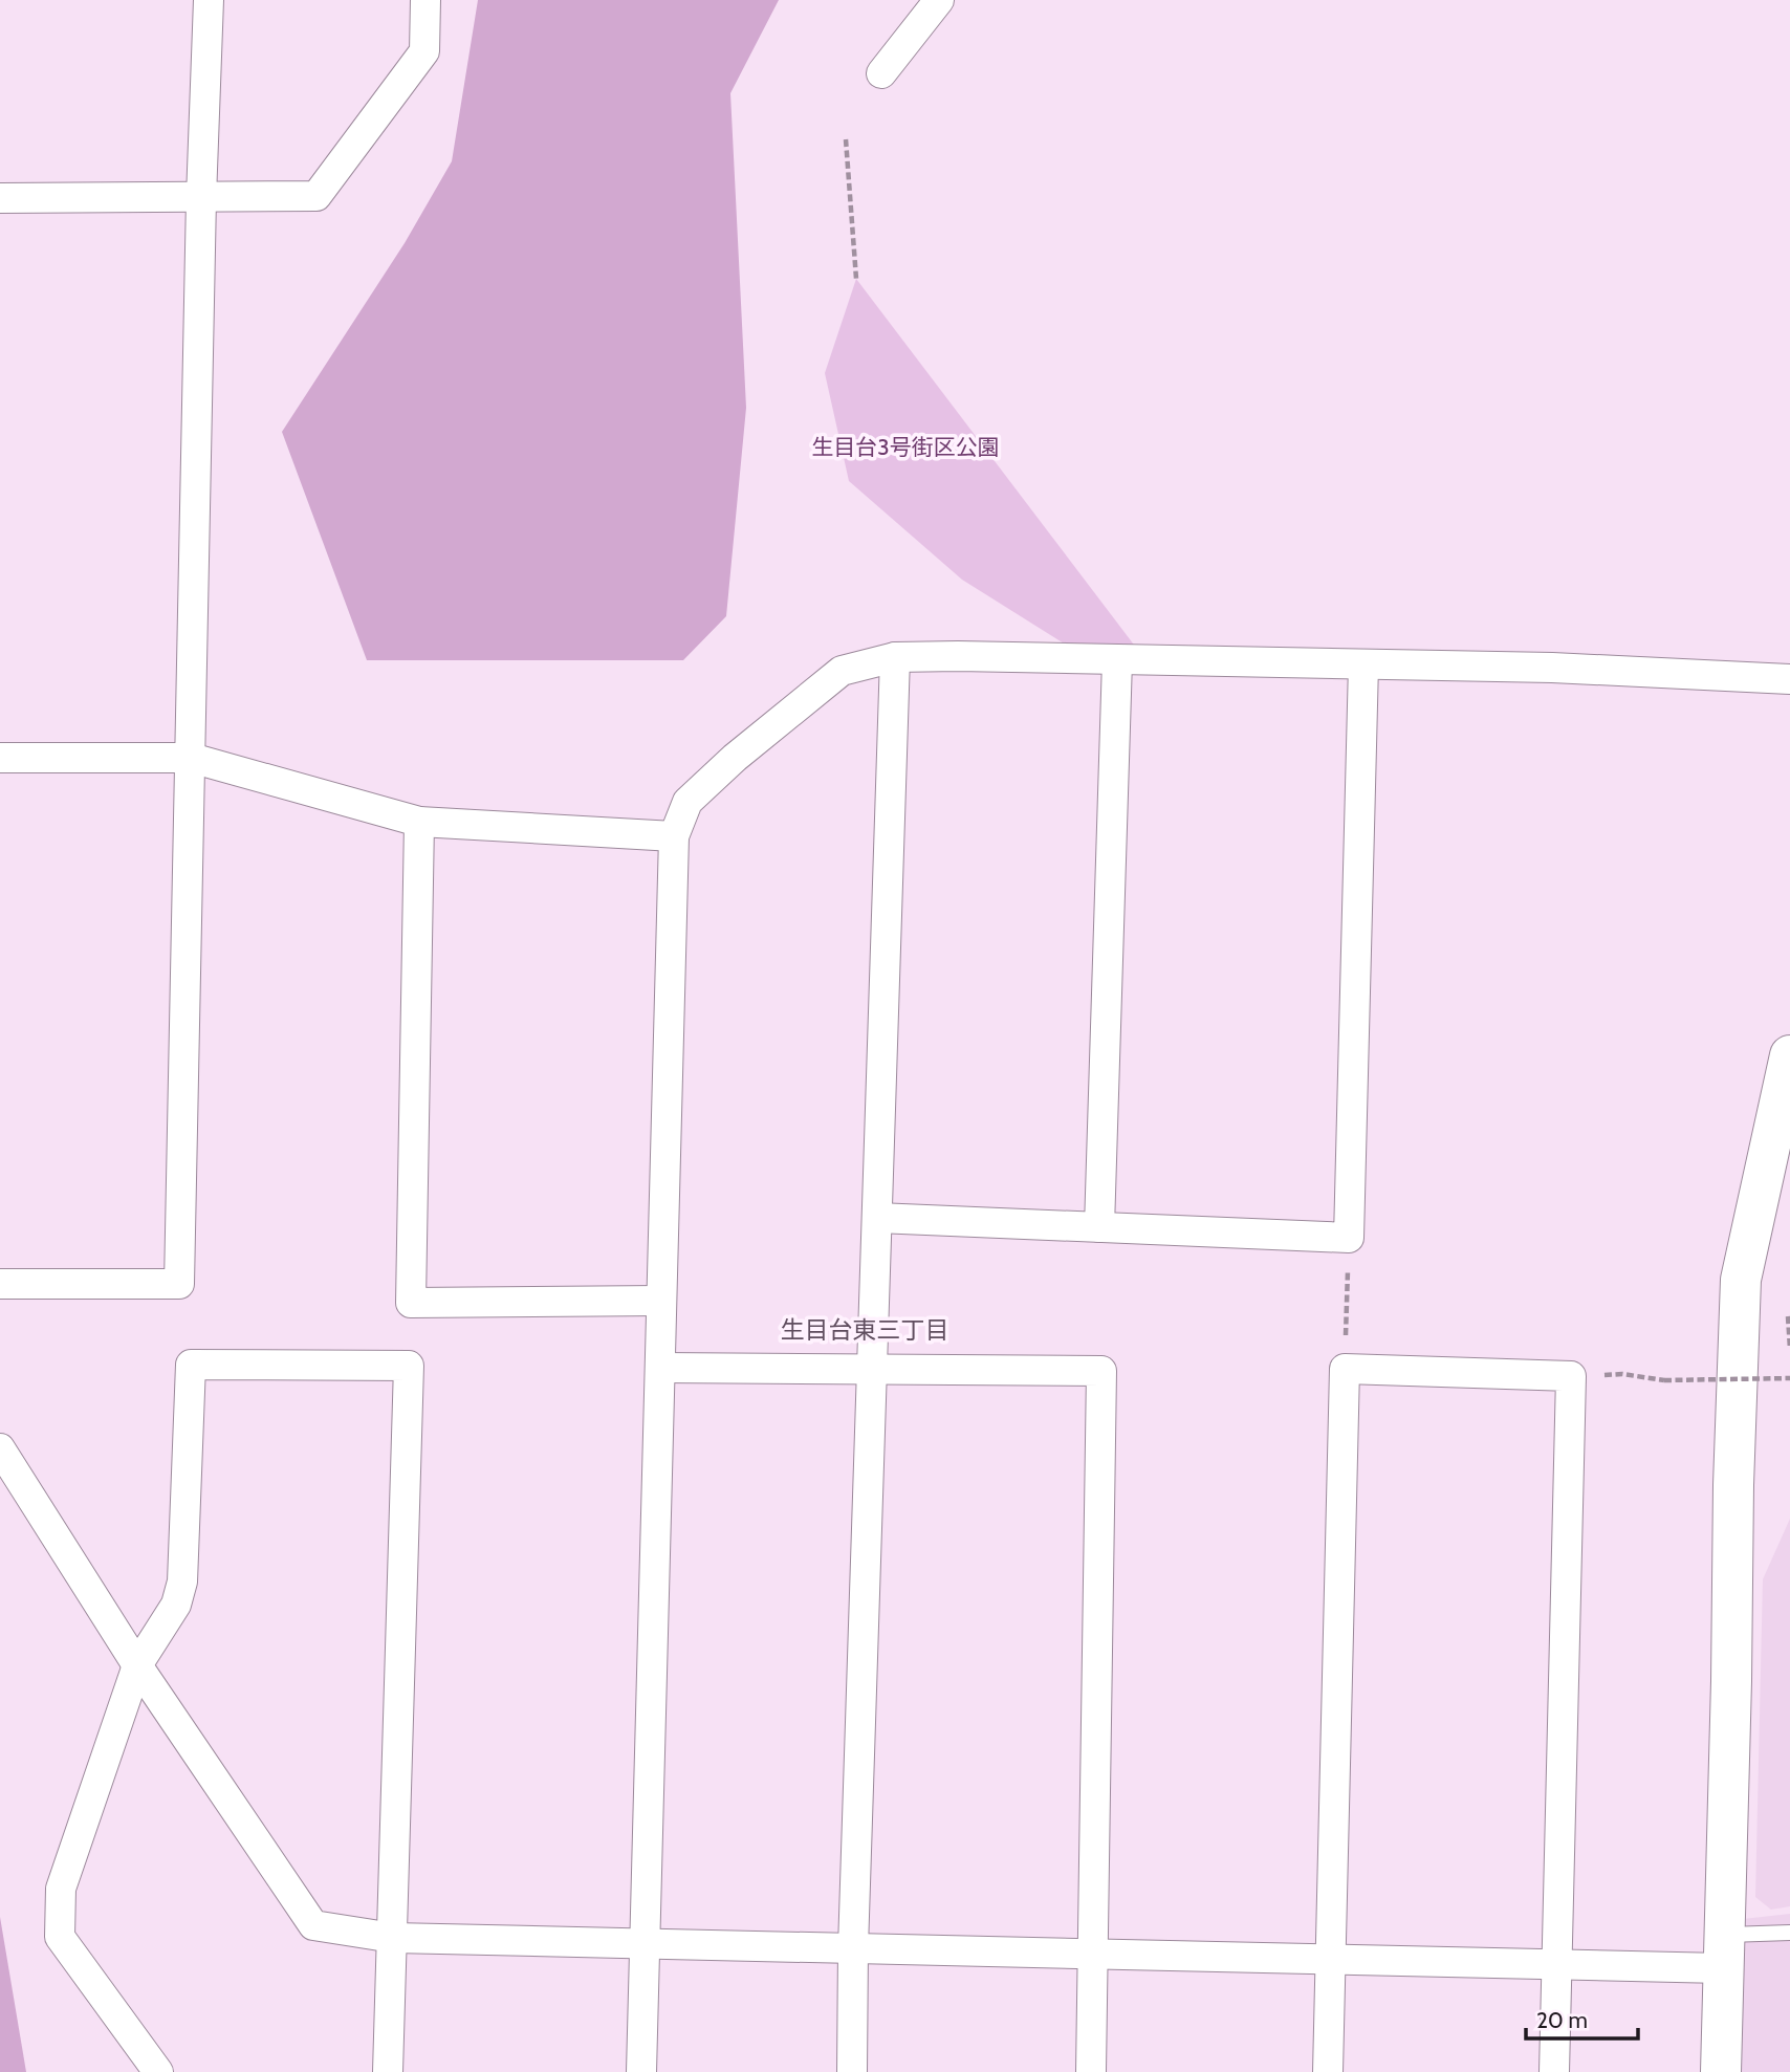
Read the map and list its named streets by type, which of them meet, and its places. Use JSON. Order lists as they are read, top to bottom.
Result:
{
  "districts": ["生目台東三丁目"],
  "parks": ["生目台3号街区公園"],
  "scale_bar": "20 m"
}
